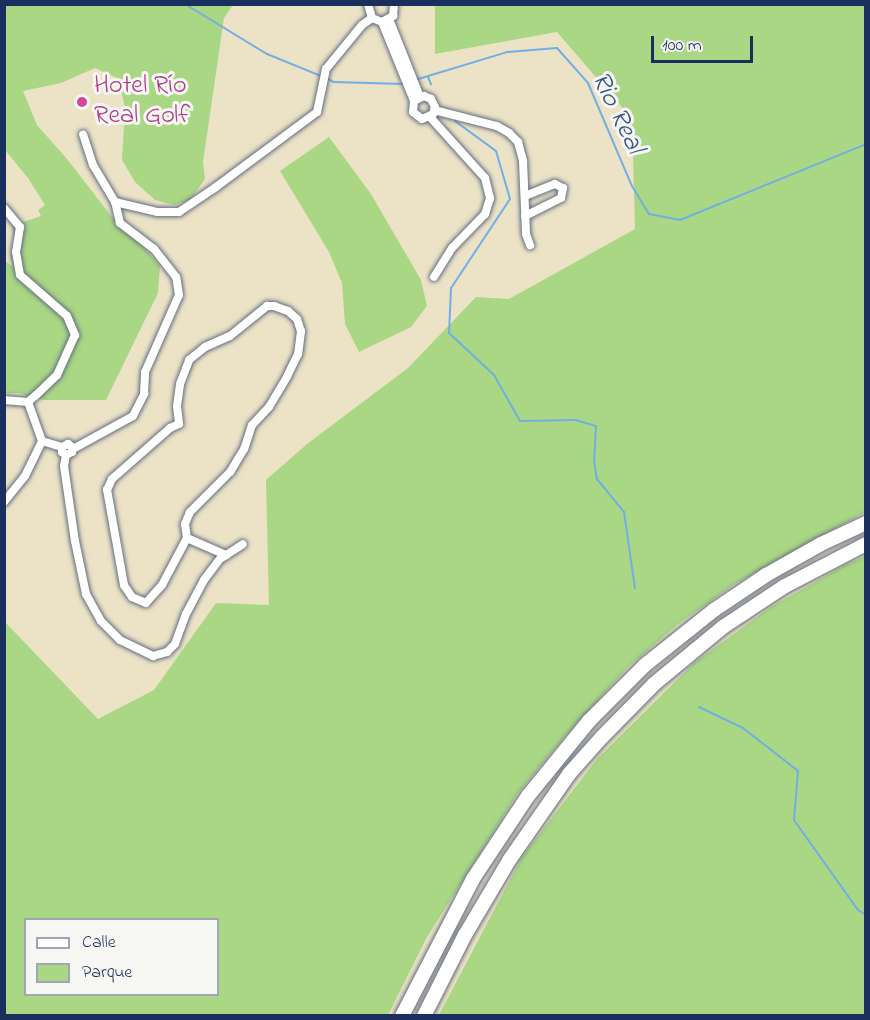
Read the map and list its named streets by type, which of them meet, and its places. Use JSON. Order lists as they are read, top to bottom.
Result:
{
  "water": ["Rio Real"],
  "places": ["Hotel Río Real Golf"],
  "legend": ["Calle", "Parque"],
  "scale_bar": "100 m"
}
